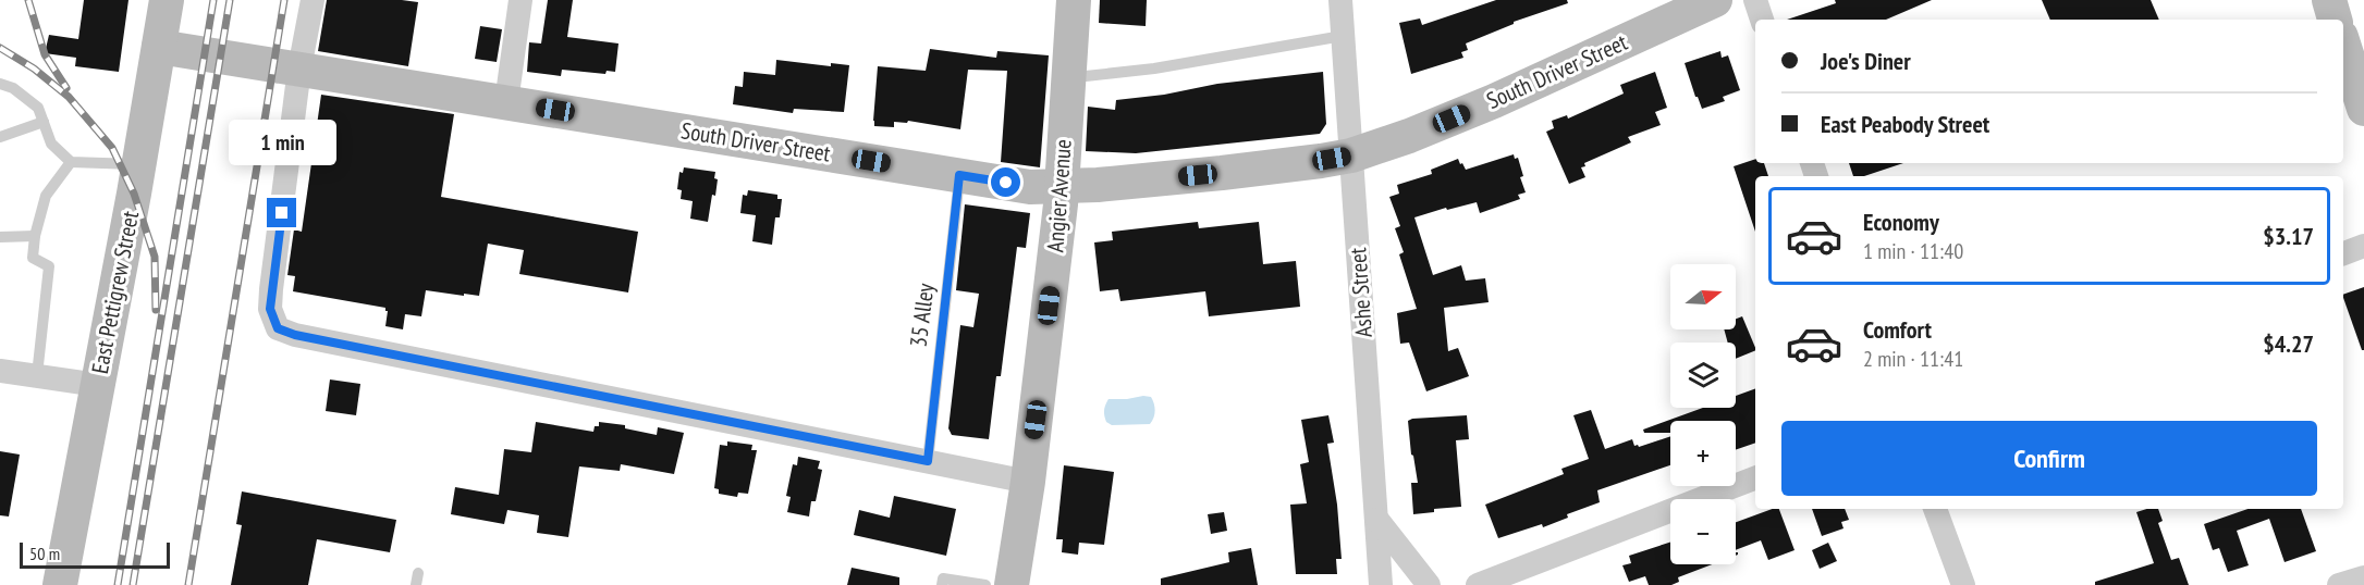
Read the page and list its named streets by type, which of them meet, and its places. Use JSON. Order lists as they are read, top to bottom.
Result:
{
  "streets": {
    "street": [
      "South Driver Street",
      "Angier Avenue",
      "East Pettigrew Street",
      "Ashe Street"
    ],
    "lane": ["35 Alley"]
  },
  "crossings": [
    ["South Driver Street", "Angier Avenue"],
    ["South Driver Street", "East Pettigrew Street"],
    ["South Driver Street", "Ashe Street"],
    ["South Driver Street", "35 Alley"]
  ],
  "scale_bar": "50 m",
  "north": "right",
  "page": {
    "banner": ["Joe's Diner", "East Peabody Street"],
    "bubble": "1 min",
    "list": [
      {
        "name": "Economy",
        "note": "1 min · 11:40",
        "value": "$3.17"
      },
      {
        "name": "Comfort",
        "note": "2 min · 11:41",
        "value": "$4.27"
      }
    ],
    "map_buttons": ["+", "−"],
    "buttons": "Confirm",
    "scale": "50 m"
  }
}
